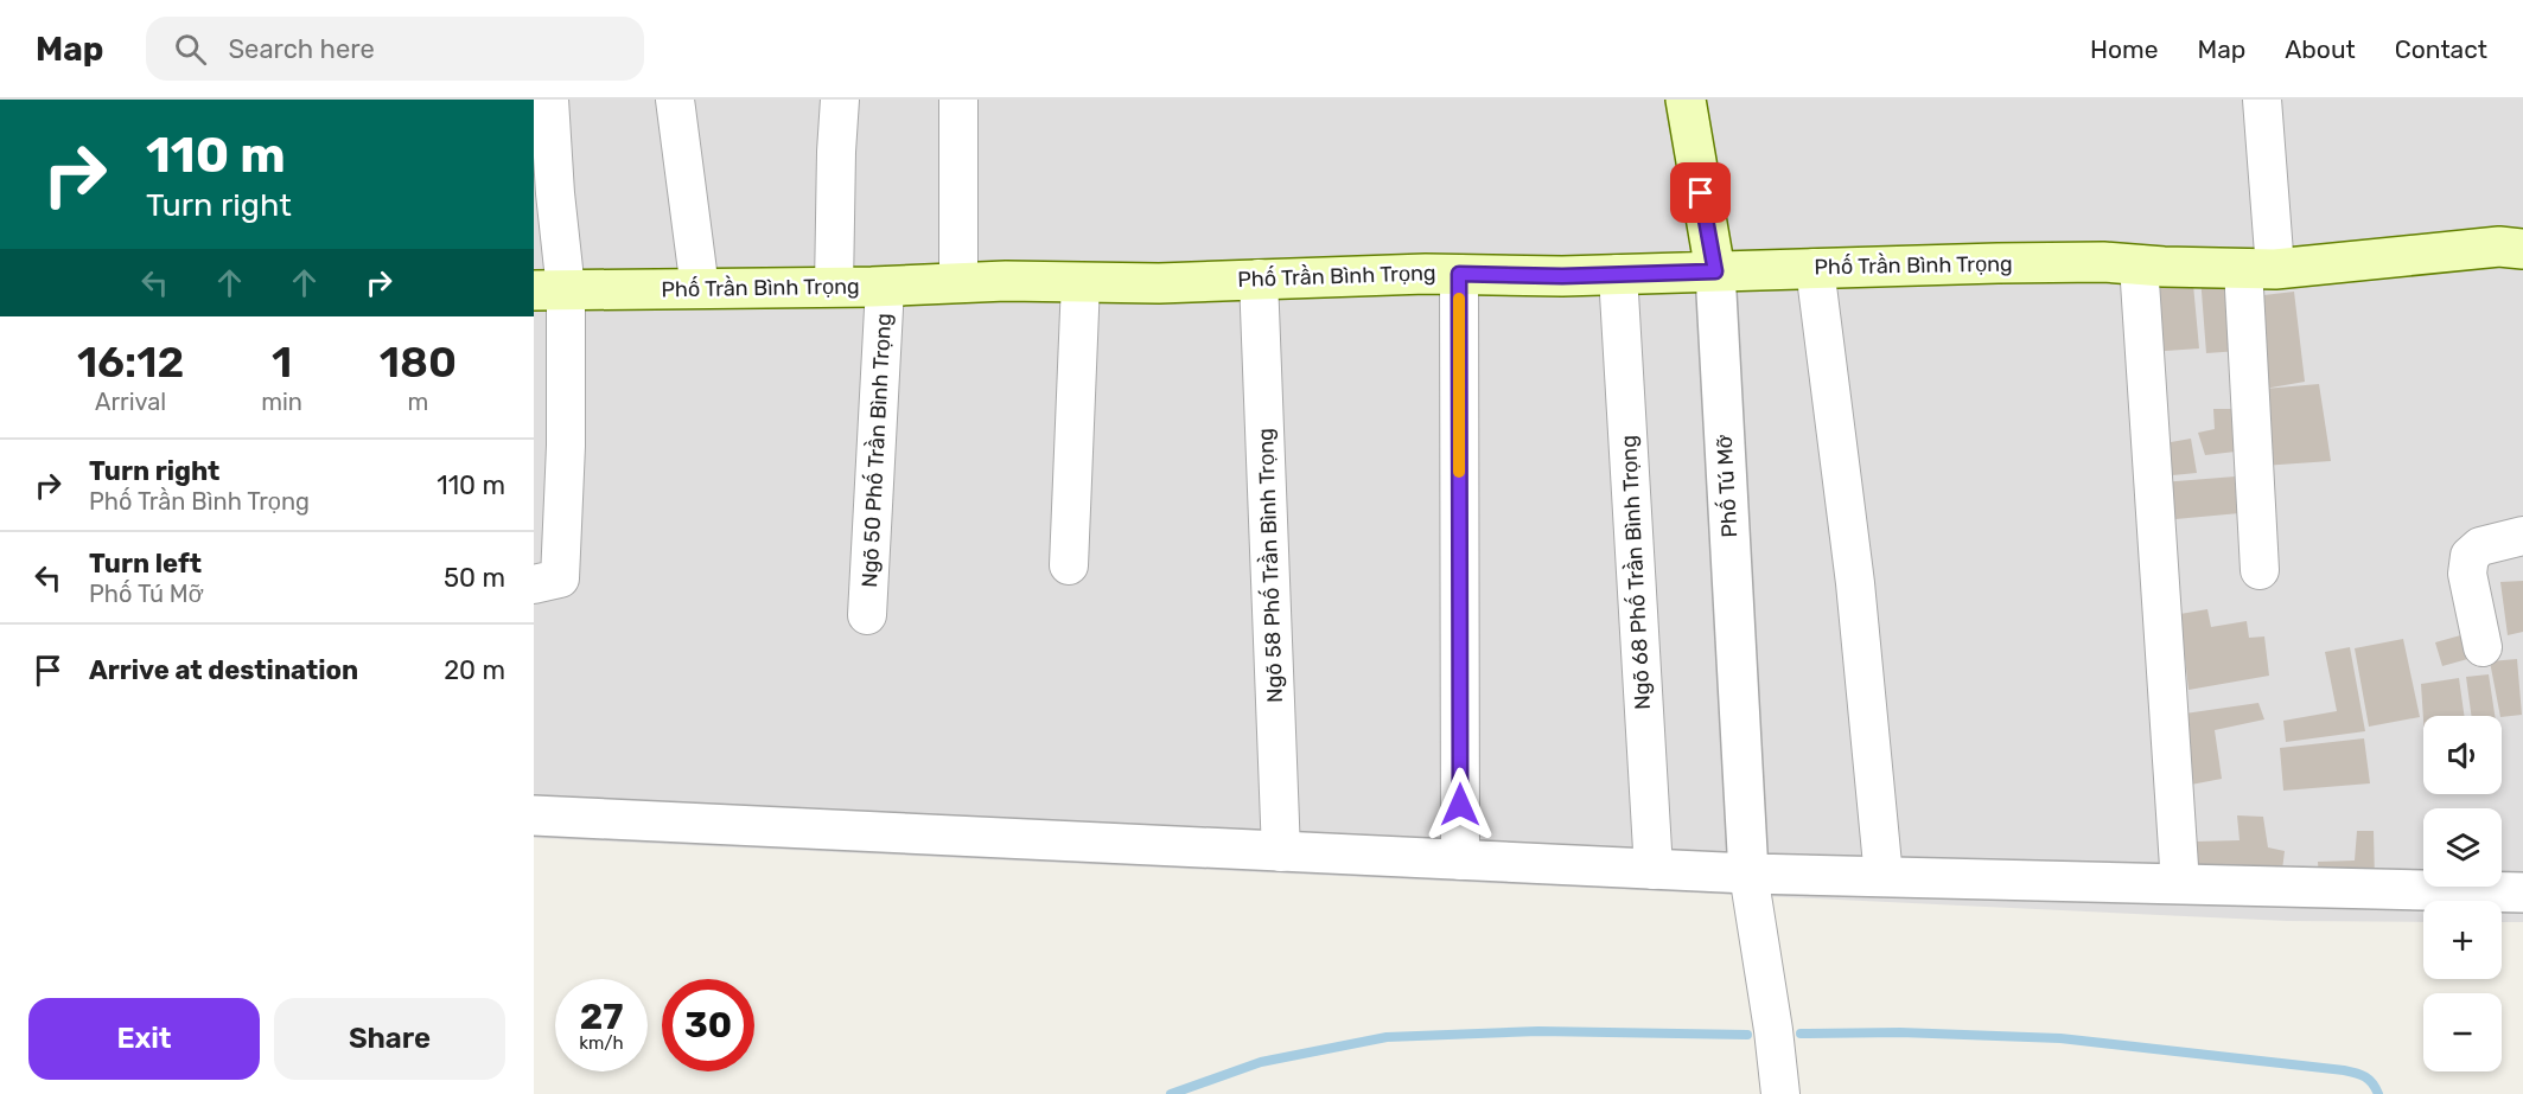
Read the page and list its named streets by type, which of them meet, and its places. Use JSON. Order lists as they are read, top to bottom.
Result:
{
  "streets": {
    "main road": ["Phố Trần Bình Trọng", "Phố Tú Mỡ"],
    "street": ["Ngõ 50 Phố Trần Bình Trọng", "Ngõ 58 Phố Trần Bình Trọng", "Ngõ 68 Phố Trần Bình Trọng"]
  },
  "crossings": [
    ["Phố Trần Bình Trọng", "Ngõ 50 Phố Trần Bình Trọng"],
    ["Phố Trần Bình Trọng", "Phố Tú Mỡ"],
    ["Phố Trần Bình Trọng", "Ngõ 58 Phố Trần Bình Trọng"],
    ["Phố Trần Bình Trọng", "Ngõ 68 Phố Trần Bình Trọng"]
  ],
  "page": {
    "header": "Map",
    "search": "Search here",
    "nav": [
      "Home",
      "Map",
      "About",
      "Contact"
    ],
    "turn": ["110 m", "Turn right"],
    "eta": [
      "16:12",
      "Arrival",
      "1",
      "min",
      "180",
      "m"
    ],
    "list": [
      {
        "name": "Turn right",
        "note": "Phố Trần Bình Trọng",
        "value": "110 m"
      },
      {
        "name": "Turn left",
        "note": "Phố Tú Mỡ",
        "value": "50 m"
      },
      {
        "name": "Arrive at destination",
        "value": "20 m"
      }
    ],
    "map_buttons": ["+", "−"],
    "speed": "27 km/h",
    "limit": "30",
    "buttons": ["Exit", "Share"]
  }
}
